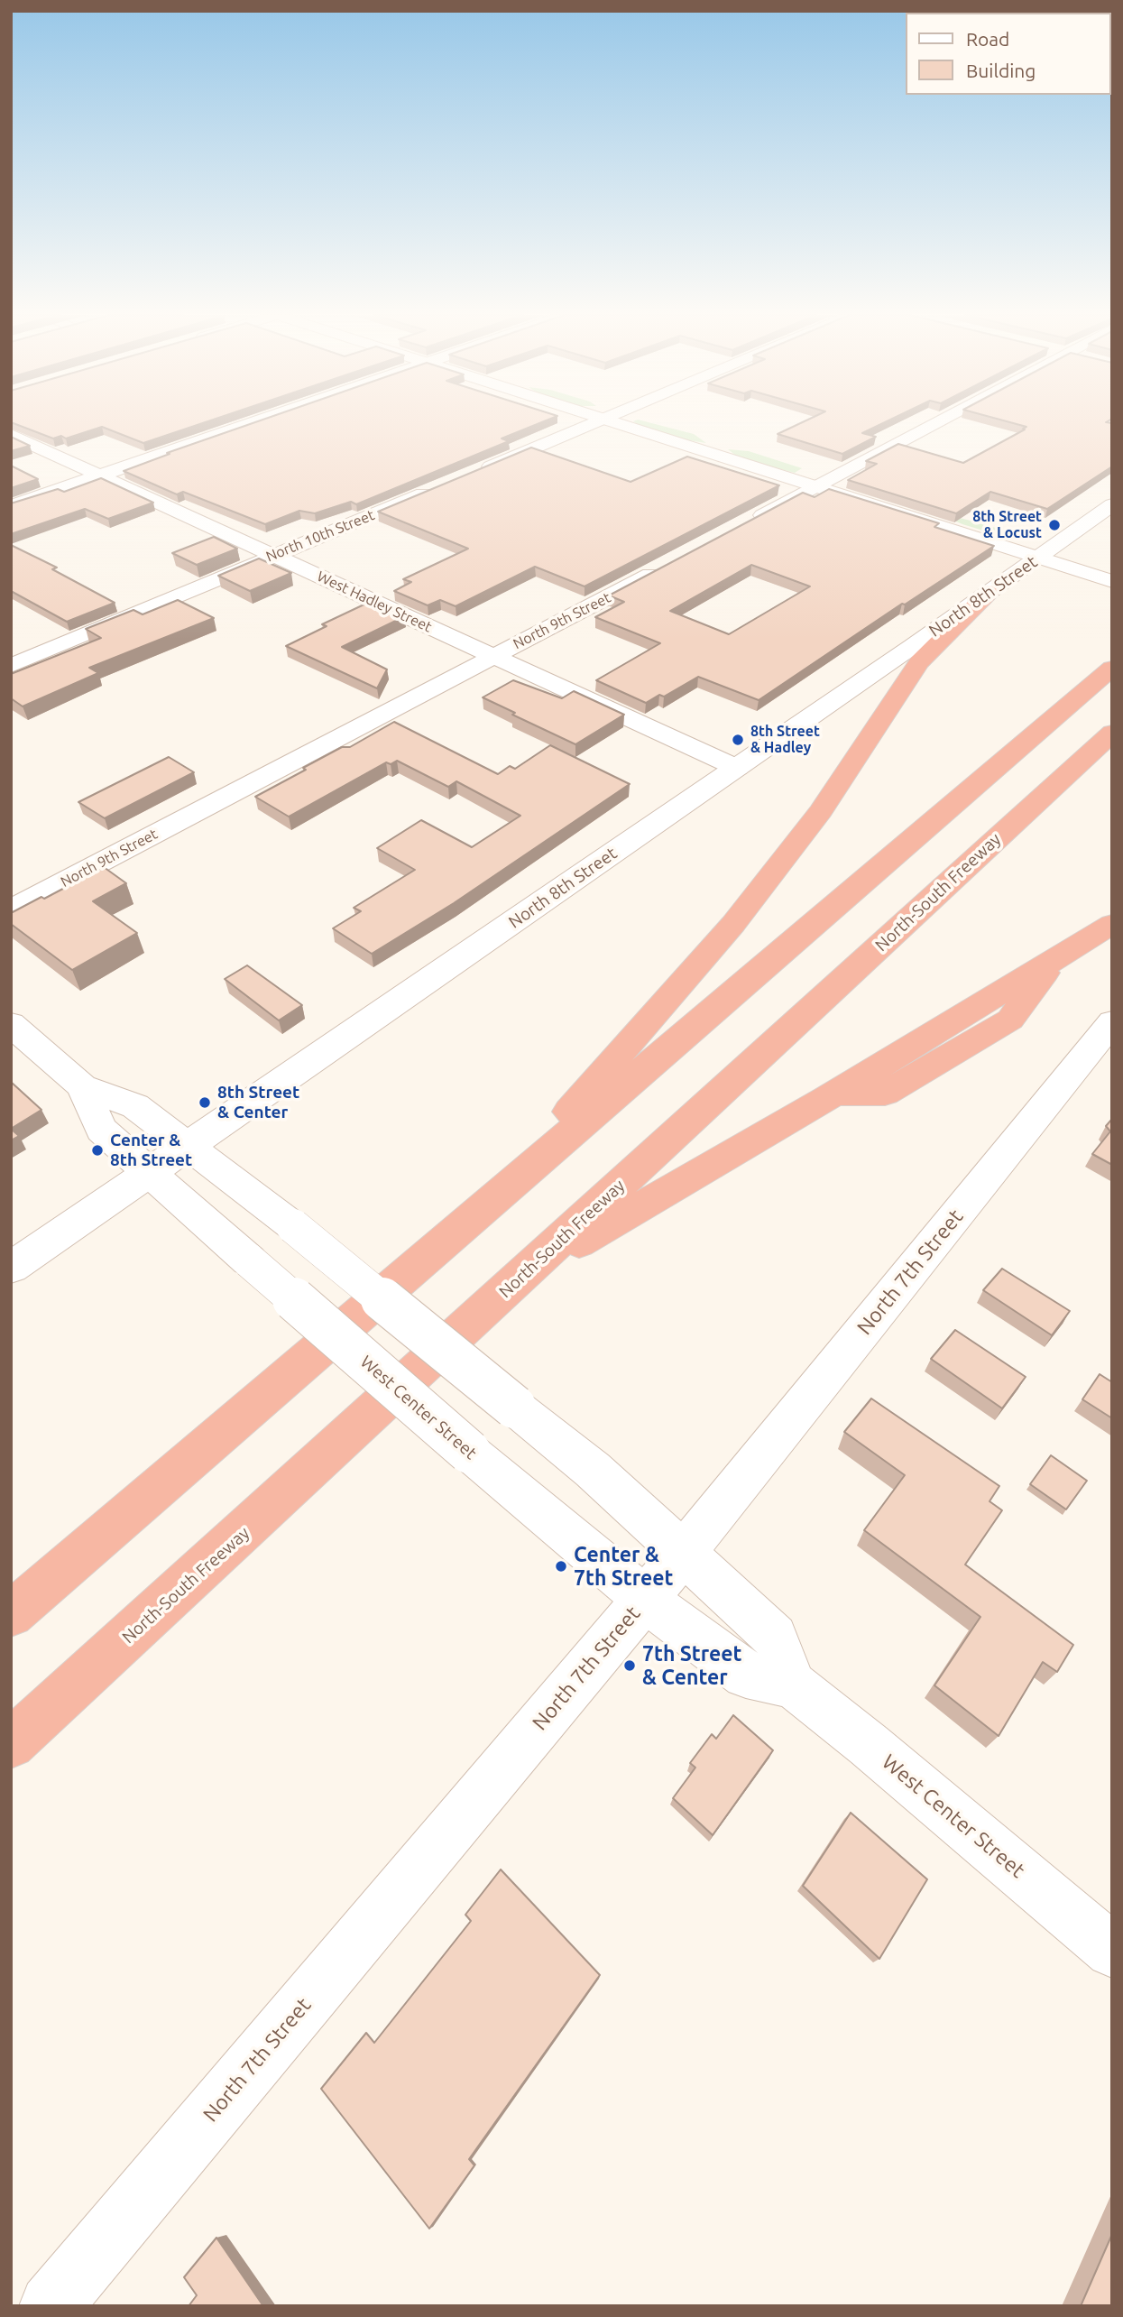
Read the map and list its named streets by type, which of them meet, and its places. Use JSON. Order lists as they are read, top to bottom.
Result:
{
  "streets": {
    "highway": ["North-South Freeway"],
    "street": [
      "North 10th Street",
      "North 8th Street",
      "West Hadley Street",
      "North 9th Street",
      "North 7th Street",
      "West Center Street"
    ]
  },
  "crossings": [
    ["North 10th Street", "West Hadley Street"],
    ["North 8th Street", "West Hadley Street"],
    ["North 8th Street", "West Center Street"],
    ["West Hadley Street", "North 9th Street"],
    ["North 7th Street", "West Center Street"]
  ],
  "places": [
    "8th Street & Locust",
    "8th Street & Hadley",
    "8th Street & Center",
    "Center & 8th Street",
    "Center & 7th Street",
    "7th Street & Center"
  ],
  "legend": ["Road", "Building"]
}
